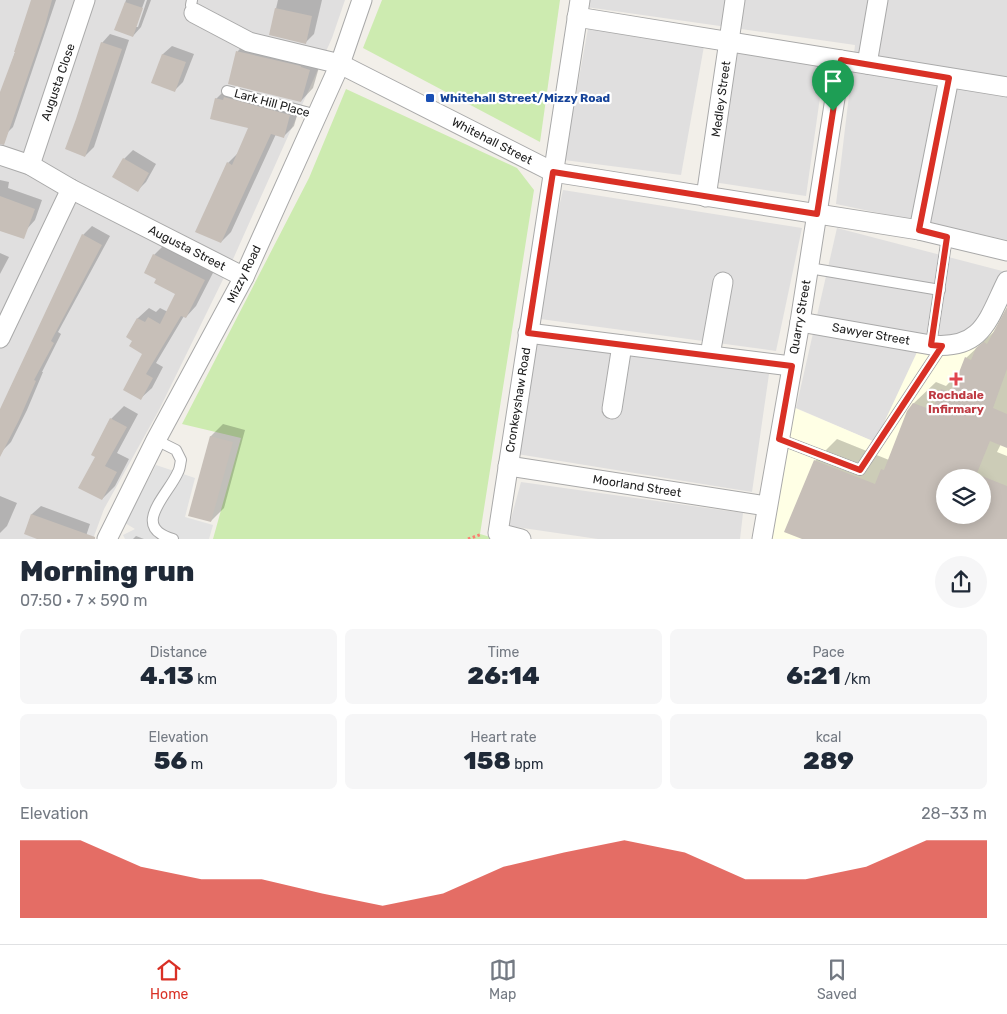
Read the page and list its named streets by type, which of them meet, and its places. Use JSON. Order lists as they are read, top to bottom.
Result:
{
  "streets": {
    "street": [
      "Augusta Close",
      "Medley Street",
      "Whitehall Street",
      "Augusta Street",
      "Mizzy Road",
      "Quarry Street",
      "Sawyer Street",
      "Cronkeyshaw Road",
      "Moorland Street"
    ],
    "lane": ["Lark Hill Place"]
  },
  "crossings": [
    ["Medley Street", "Whitehall Street"],
    ["Lark Hill Place", "Mizzy Road"],
    ["Whitehall Street", "Mizzy Road"],
    ["Whitehall Street", "Quarry Street"],
    ["Whitehall Street", "Cronkeyshaw Road"],
    ["Augusta Street", "Mizzy Road"],
    ["Quarry Street", "Sawyer Street"],
    ["Quarry Street", "Moorland Street"],
    ["Cronkeyshaw Road", "Moorland Street"]
  ],
  "places": {
    "transit": ["Whitehall Street/Mizzy Road"],
    "health": ["Rochdale Infirmary"]
  },
  "page": {
    "heading": ["Morning run", "07:50 · 7 × 590 m"],
    "stats": [
      ["Distance", "4.13 km"],
      ["Time", "26:14"],
      ["Pace", "6:21 /km"],
      ["Elevation", "56 m"],
      ["Heart rate", "158 bpm"],
      ["kcal", "289"]
    ],
    "chart": ["Elevation", "28–33 m"],
    "tabs": ["Home", "Map", "Saved"]
  }
}
